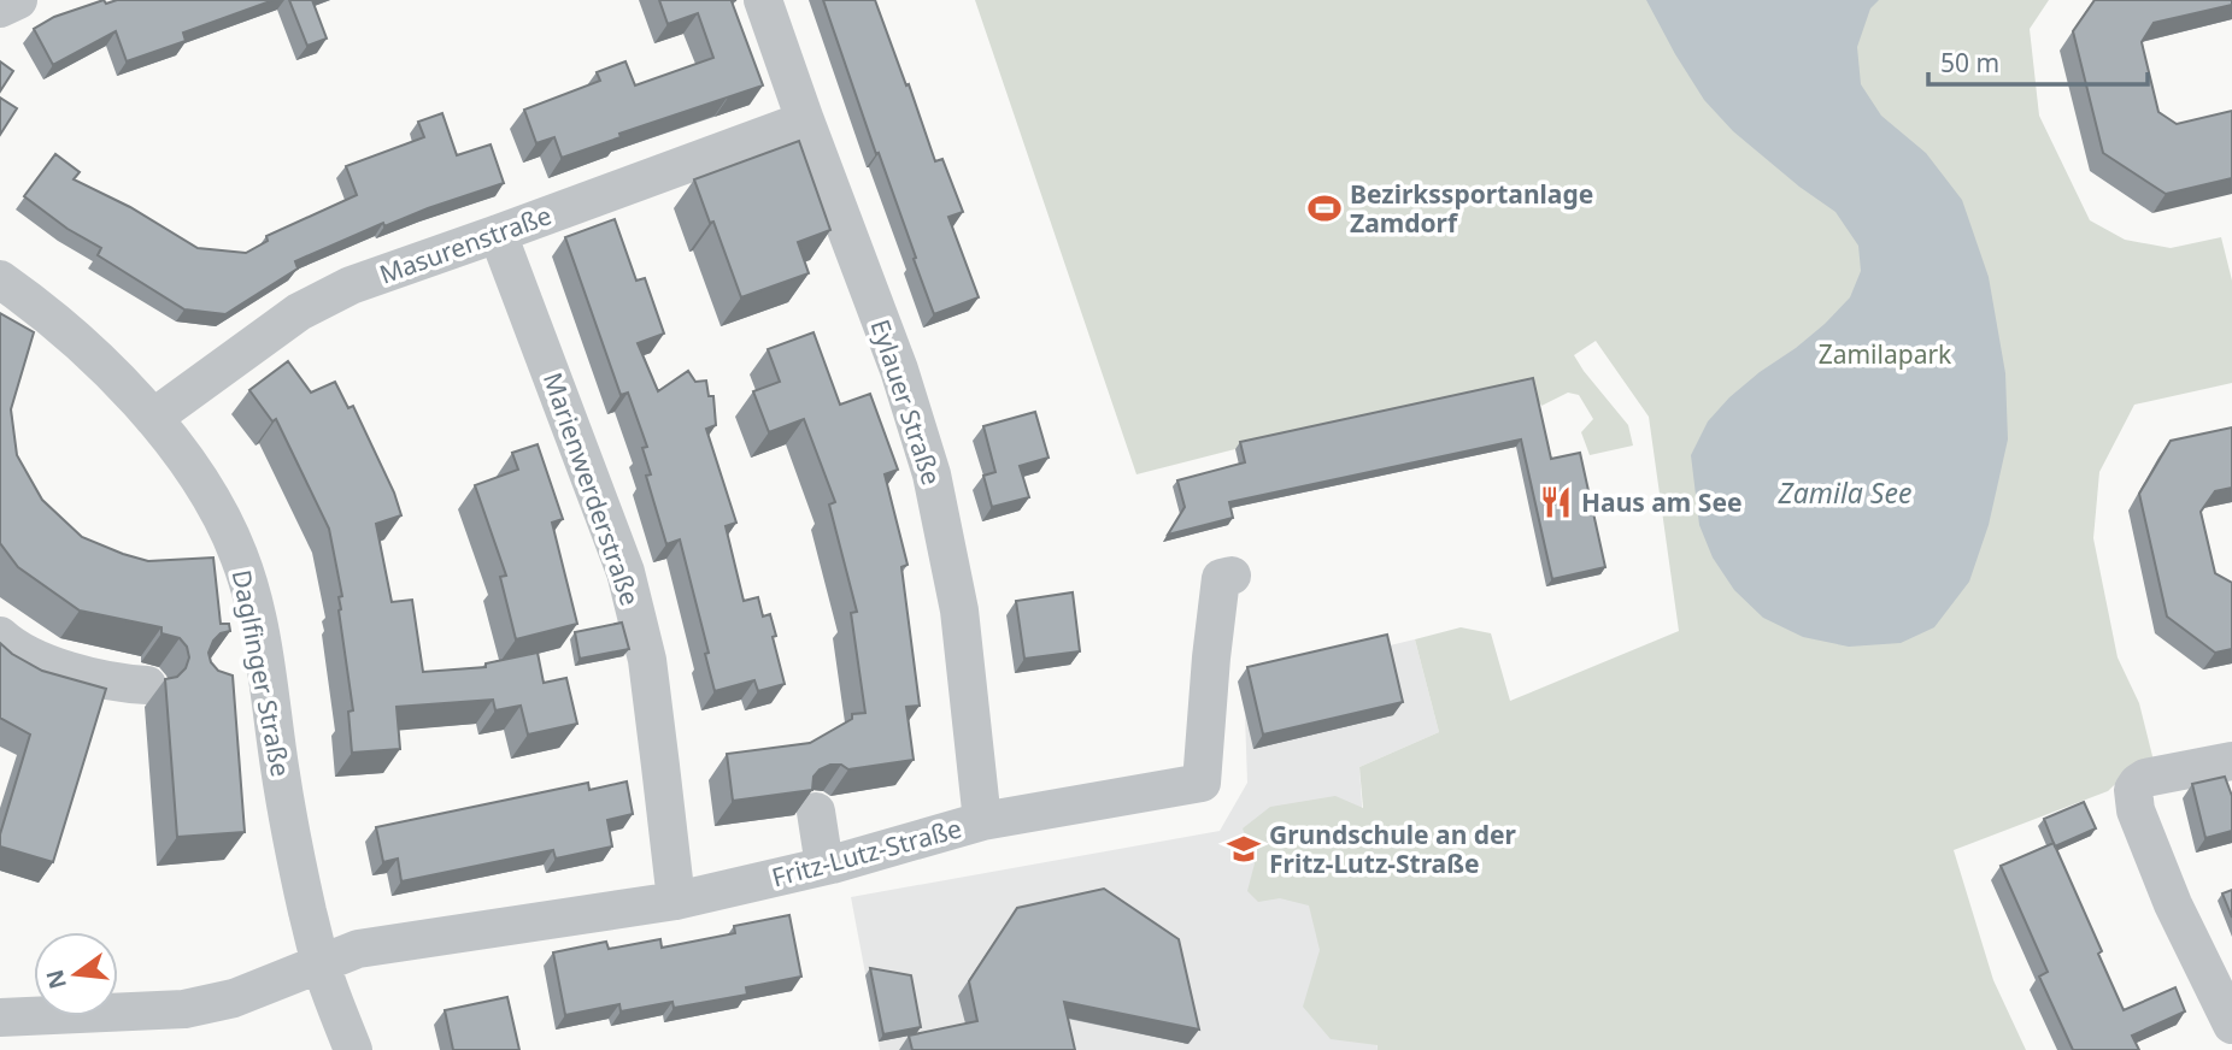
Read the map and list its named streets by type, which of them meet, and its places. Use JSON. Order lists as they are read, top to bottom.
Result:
{
  "streets": {
    "street": [
      "Masurenstraße",
      "Eylauer Straße",
      "Marienwerderstraße",
      "Daglfinger Straße",
      "Fritz-Lutz-Straße"
    ]
  },
  "crossings": [
    ["Masurenstraße", "Eylauer Straße"],
    ["Masurenstraße", "Marienwerderstraße"],
    ["Masurenstraße", "Daglfinger Straße"],
    ["Eylauer Straße", "Fritz-Lutz-Straße"],
    ["Marienwerderstraße", "Fritz-Lutz-Straße"],
    ["Daglfinger Straße", "Fritz-Lutz-Straße"]
  ],
  "water": ["Zamila See"],
  "parks": ["Zamilapark"],
  "places": {
    "sports": ["Bezirkssportanlage Zamdorf"],
    "restaurant": ["Haus am See"],
    "school or university": ["Grundschule an der Fritz-Lutz-Straße"]
  },
  "scale_bar": "50 m",
  "north": "left"
}
